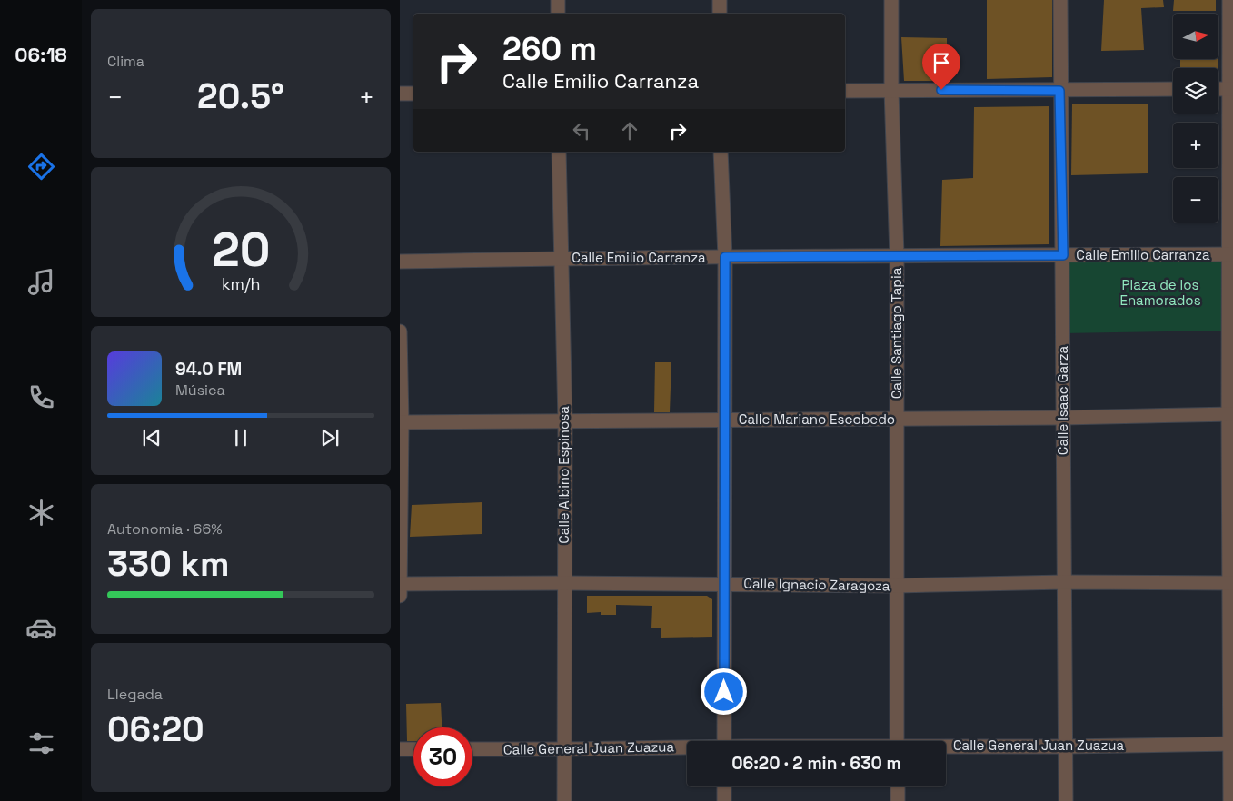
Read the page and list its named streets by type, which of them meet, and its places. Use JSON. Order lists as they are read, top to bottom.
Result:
{
  "streets": {
    "street": [
      "Calle Emilio Carranza",
      "Calle Santiago Tapia",
      "Calle Isaac Garza",
      "Calle Mariano Escobedo",
      "Calle Albino Espinosa",
      "Calle Ignacio Zaragoza",
      "Calle General Juan Zuazua"
    ]
  },
  "crossings": [
    ["Calle Emilio Carranza", "Calle Santiago Tapia"],
    ["Calle Emilio Carranza", "Calle Isaac Garza"],
    ["Calle Emilio Carranza", "Calle Albino Espinosa"],
    ["Calle Santiago Tapia", "Calle Mariano Escobedo"],
    ["Calle Santiago Tapia", "Calle Ignacio Zaragoza"],
    ["Calle Isaac Garza", "Calle Mariano Escobedo"],
    ["Calle Isaac Garza", "Calle Ignacio Zaragoza"],
    ["Calle Isaac Garza", "Calle General Juan Zuazua"],
    ["Calle Mariano Escobedo", "Calle Albino Espinosa"],
    ["Calle Albino Espinosa", "Calle Ignacio Zaragoza"],
    ["Calle Albino Espinosa", "Calle General Juan Zuazua"]
  ],
  "parks": ["Plaza de los Enamorados"],
  "north": "right",
  "page": {
    "tabs": "06:18",
    "tile": [
      "Clima",
      ["Autonomía · 66%", "330 km"],
      ["Llegada", "06:20"]
    ],
    "map_buttons": ["+", "−"],
    "turn": ["260 m", "Calle Emilio Carranza"],
    "heat": ["−", "20.5°", "+"],
    "song": ["94.0 FM", "Música"],
    "limit": "30",
    "trip": "06:20 · 2 min · 630 m",
    "gauge": ["20", "km/h"]
  }
}
